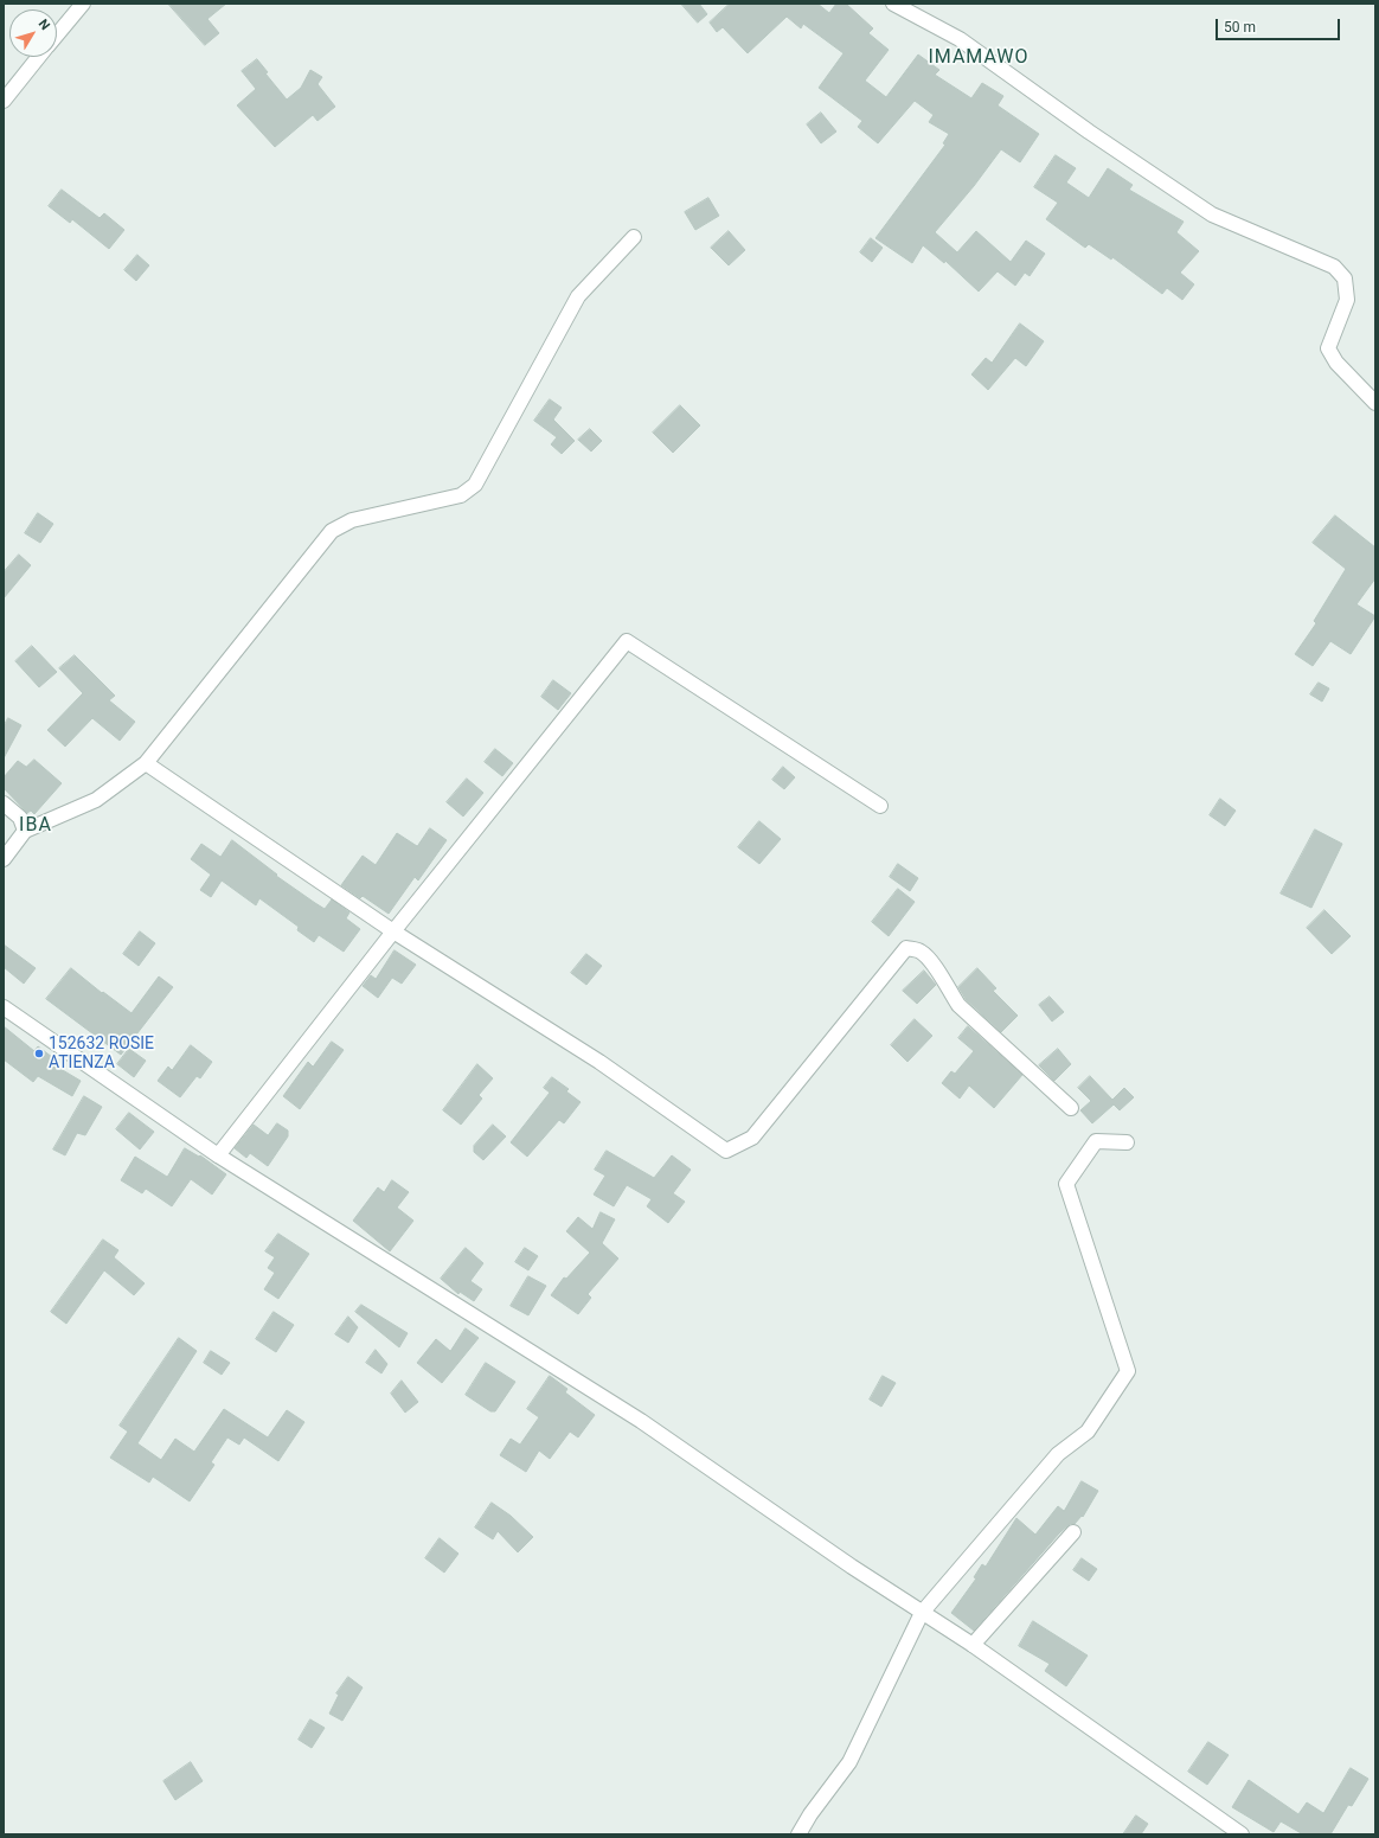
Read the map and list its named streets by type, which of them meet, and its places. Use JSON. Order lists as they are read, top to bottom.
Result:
{
  "districts": ["IMAMAWO", "IBA"],
  "places": ["152632 ROSIE ATIENZA"],
  "scale_bar": "50 m",
  "north": "top right"
}
